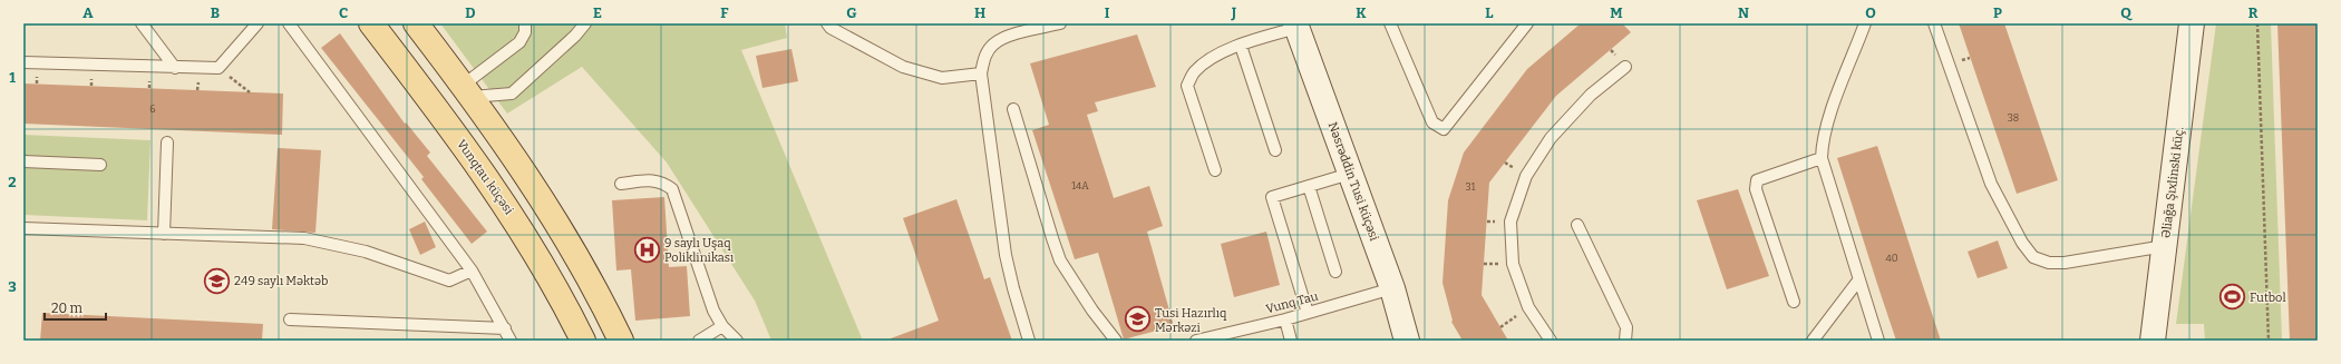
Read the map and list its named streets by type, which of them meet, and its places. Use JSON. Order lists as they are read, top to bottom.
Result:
{
  "streets": {
    "main road": ["Vunqtau küçəsi", "Nəsrəddin Tusi küçəsi", "Əliağa Şıxlinski küç."],
    "lane": ["Vunq Tau"]
  },
  "crossings": [
    ["Nəsrəddin Tusi küçəsi", "Vunq Tau"]
  ],
  "places": {
    "hospital": ["9 saylı Uşaq Poliklinikası"],
    "school or university": ["249 saylı Məktəb", "Tusi Hazırlıq Mərkəzi"],
    "sports": ["Futbol"]
  },
  "house_numbers": [
    "6",
    "38",
    "14A",
    "31",
    "40"
  ],
  "scale_bar": "20 m",
  "grid": {
    "columns": [
      "A",
      "B",
      "C",
      "D",
      "E",
      "F",
      "G",
      "H",
      "I",
      "J",
      "K",
      "L",
      "M",
      "N",
      "O",
      "P",
      "Q",
      "R"
    ],
    "rows": ["1", "2", "3"]
  }
}
